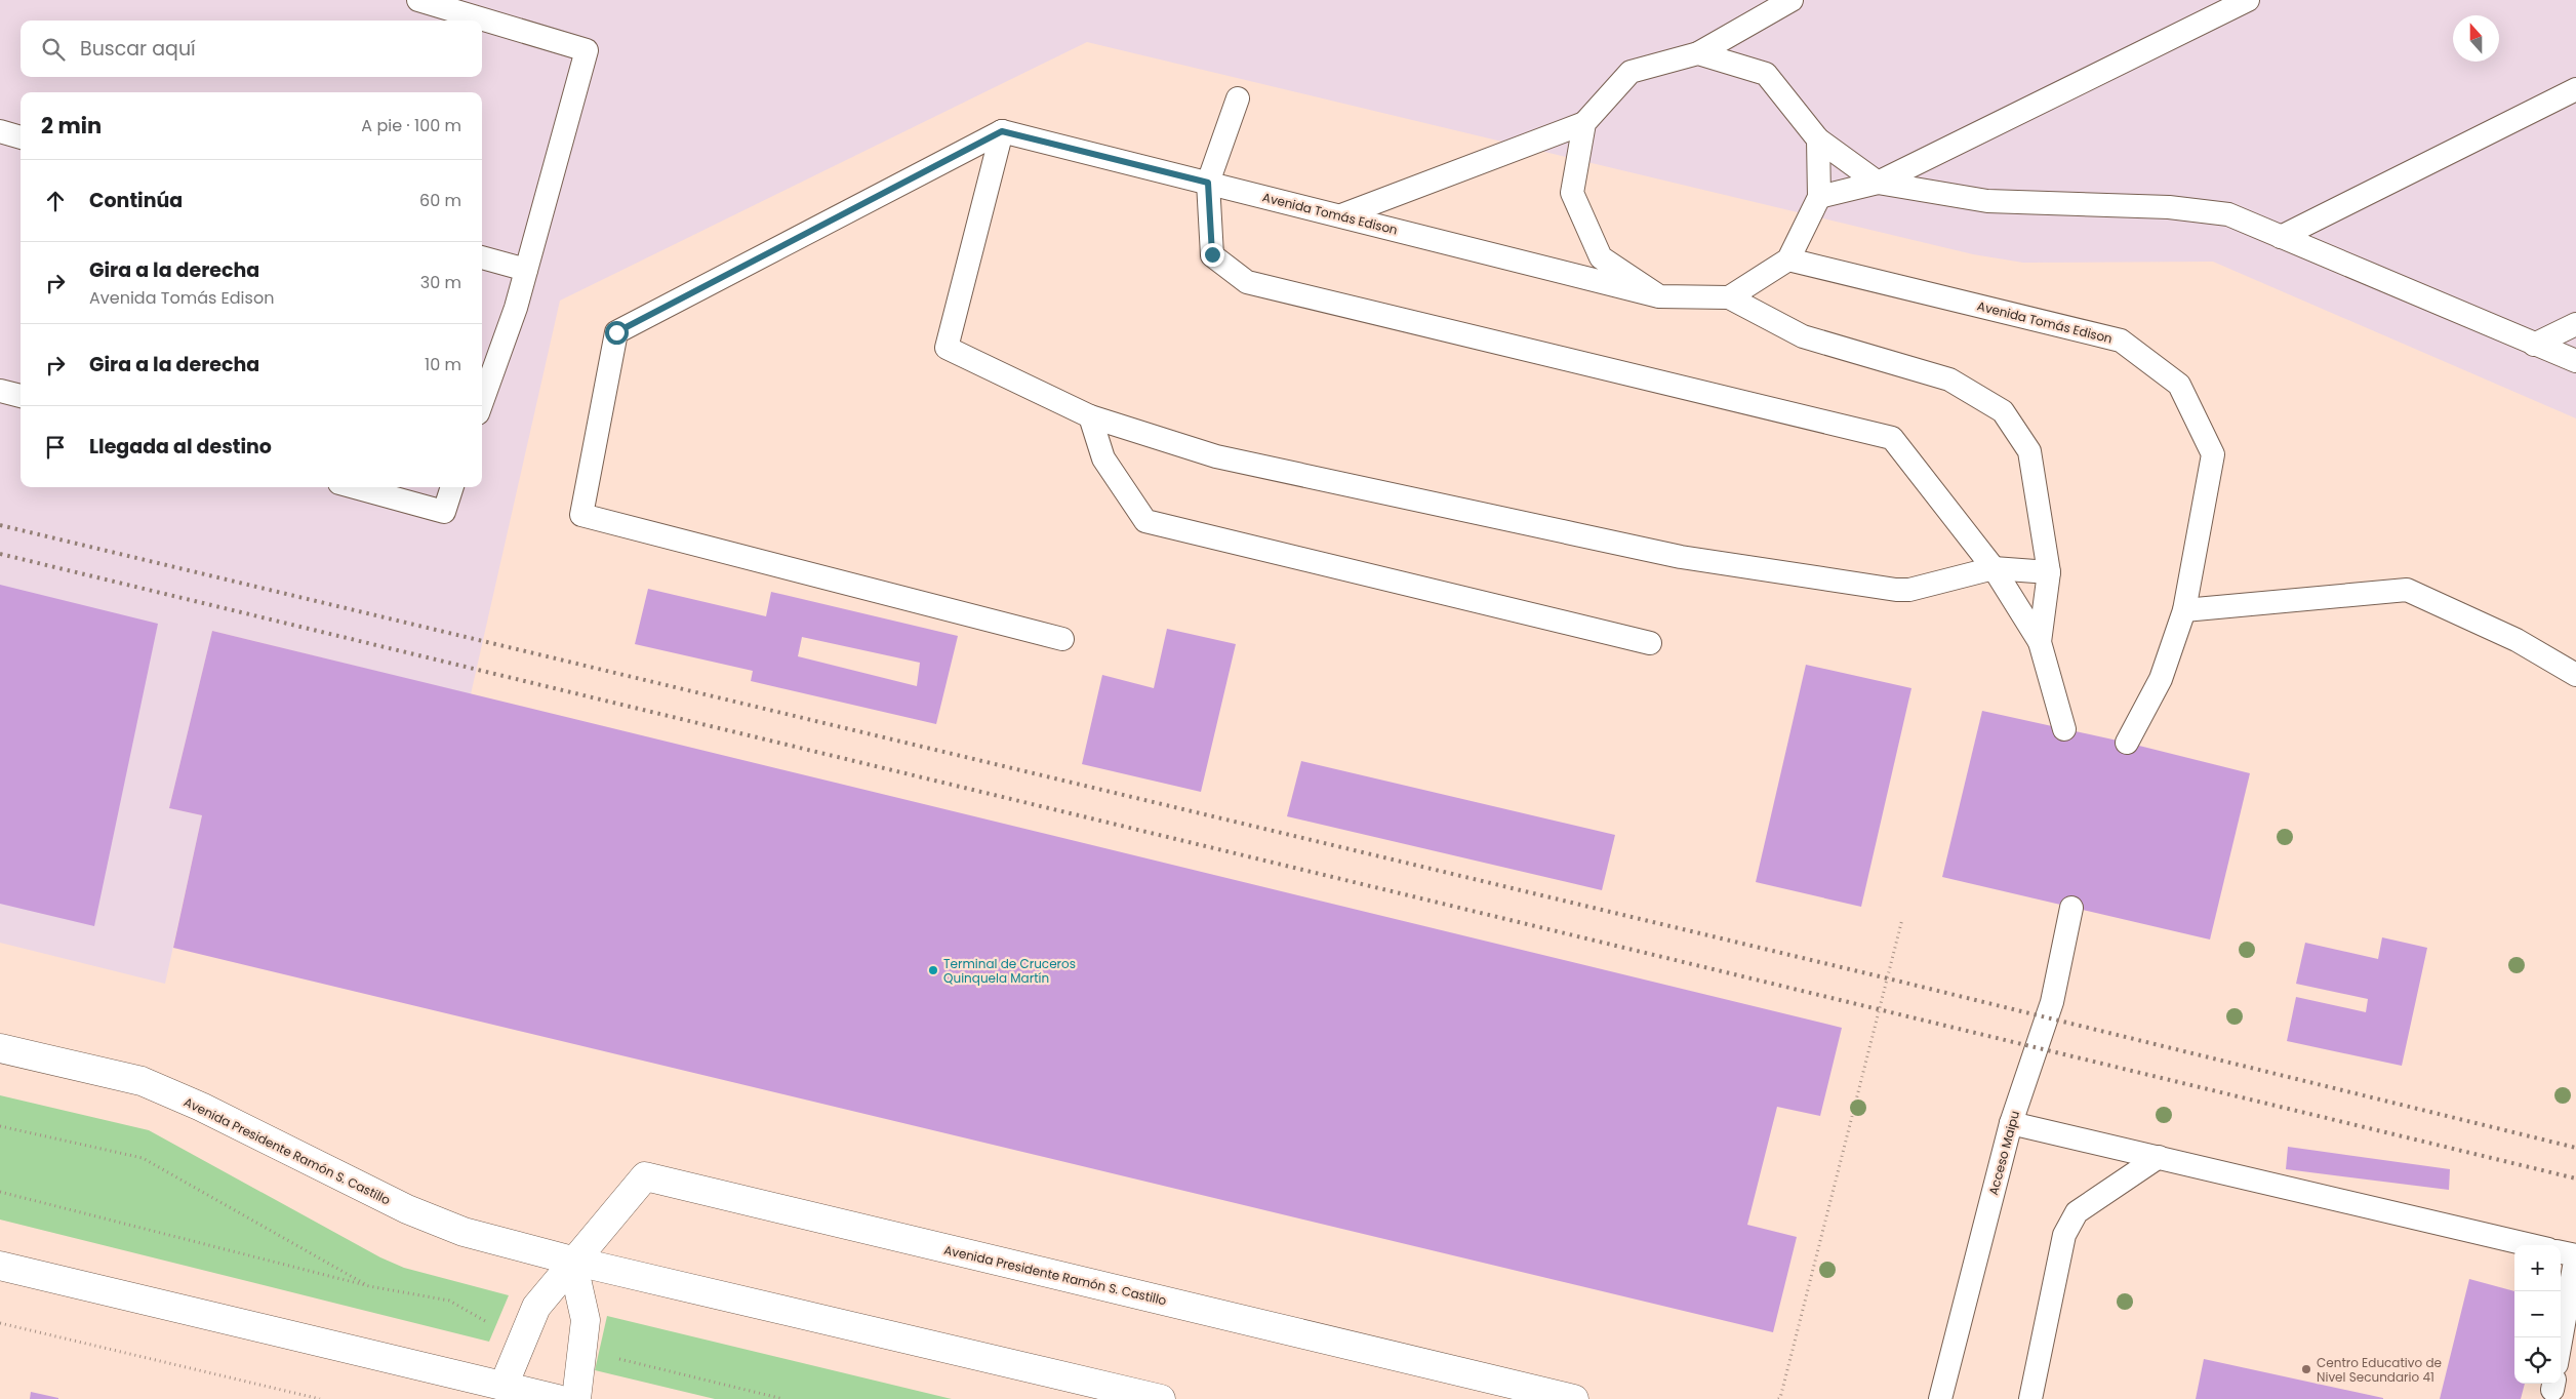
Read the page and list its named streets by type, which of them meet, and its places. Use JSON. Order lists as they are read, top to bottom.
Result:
{
  "streets": {
    "main road": ["Avenida Presidente Ramón S. Castillo"],
    "lane": ["Avenida Tomás Edison", "Acceso Maipu"]
  },
  "places": ["Terminal de Cruceros Quinquela Martín", "Centro Educativo de Nivel Secundario 41"],
  "north": "top",
  "page": {
    "search": "Buscar aquí",
    "heading": ["2 min", "A pie · 100 m"],
    "list": [
      ["Continúa", "60 m"],
      ["Gira a la derecha", "Avenida Tomás Edison", "30 m"],
      ["Gira a la derecha", "10 m"],
      "Llegada al destino"
    ],
    "map_buttons": ["+", "−"]
  }
}
